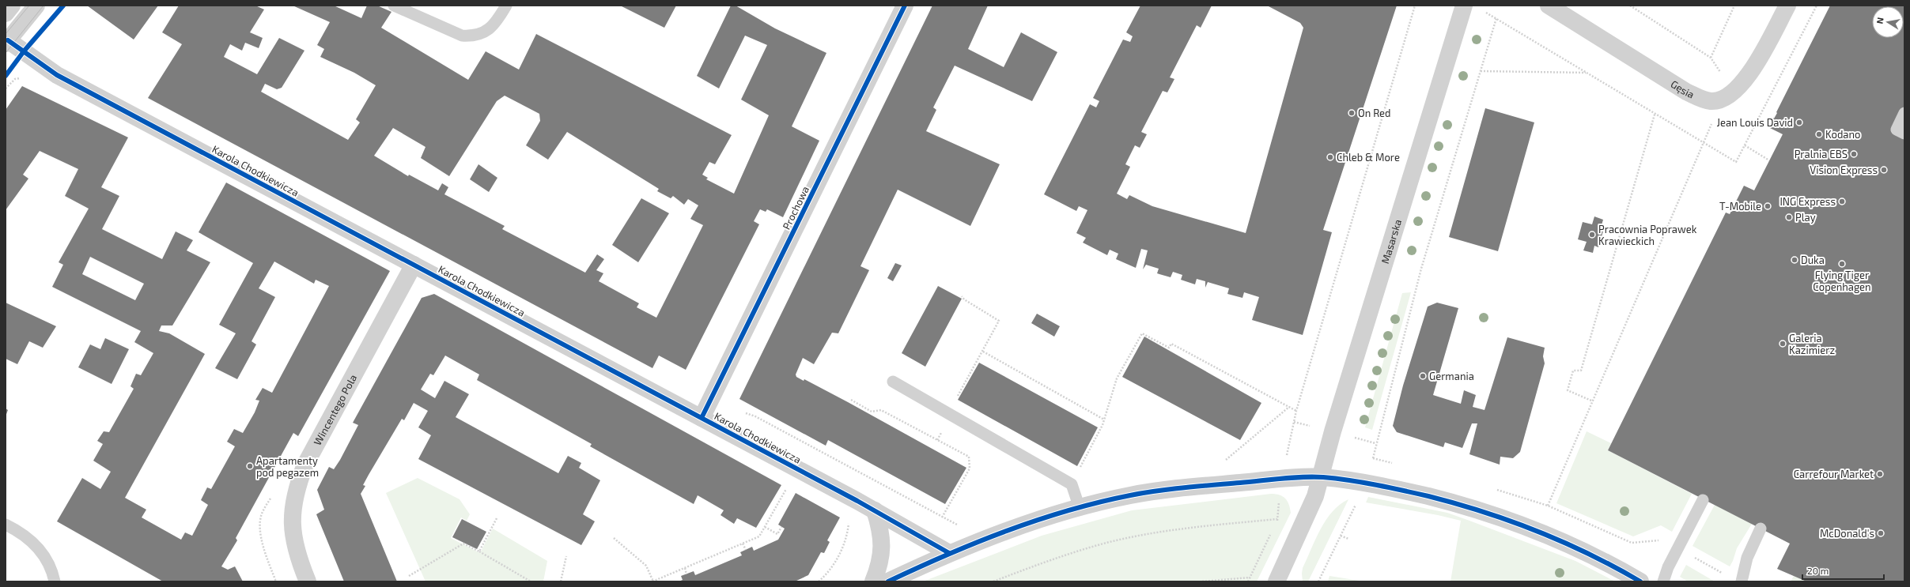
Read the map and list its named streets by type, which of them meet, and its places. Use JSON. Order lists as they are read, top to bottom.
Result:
{
  "streets": {
    "street": [
      "Gęsia",
      "Karola Chodkiewicza",
      "Prochowa",
      "Masarska",
      "Wincentego Pola"
    ]
  },
  "crossings": [
    ["Karola Chodkiewicza", "Prochowa"],
    ["Karola Chodkiewicza", "Wincentego Pola"]
  ],
  "places": [
    "On Red",
    "Jean Louis David",
    "Kodano",
    "Pralnia EBS",
    "Chleb & More",
    "Vision Express",
    "ING Express",
    "T-Mobile",
    "Play",
    "Pracownia Poprawek Krawieckich",
    "Duka",
    "Flying Tiger Copenhagen",
    "Galeria Kazimierz",
    "Germania",
    "Apartamenty pod pegazem",
    "Carrefour Market",
    "McDonald's"
  ],
  "scale_bar": "20 m",
  "north": "left"
}
